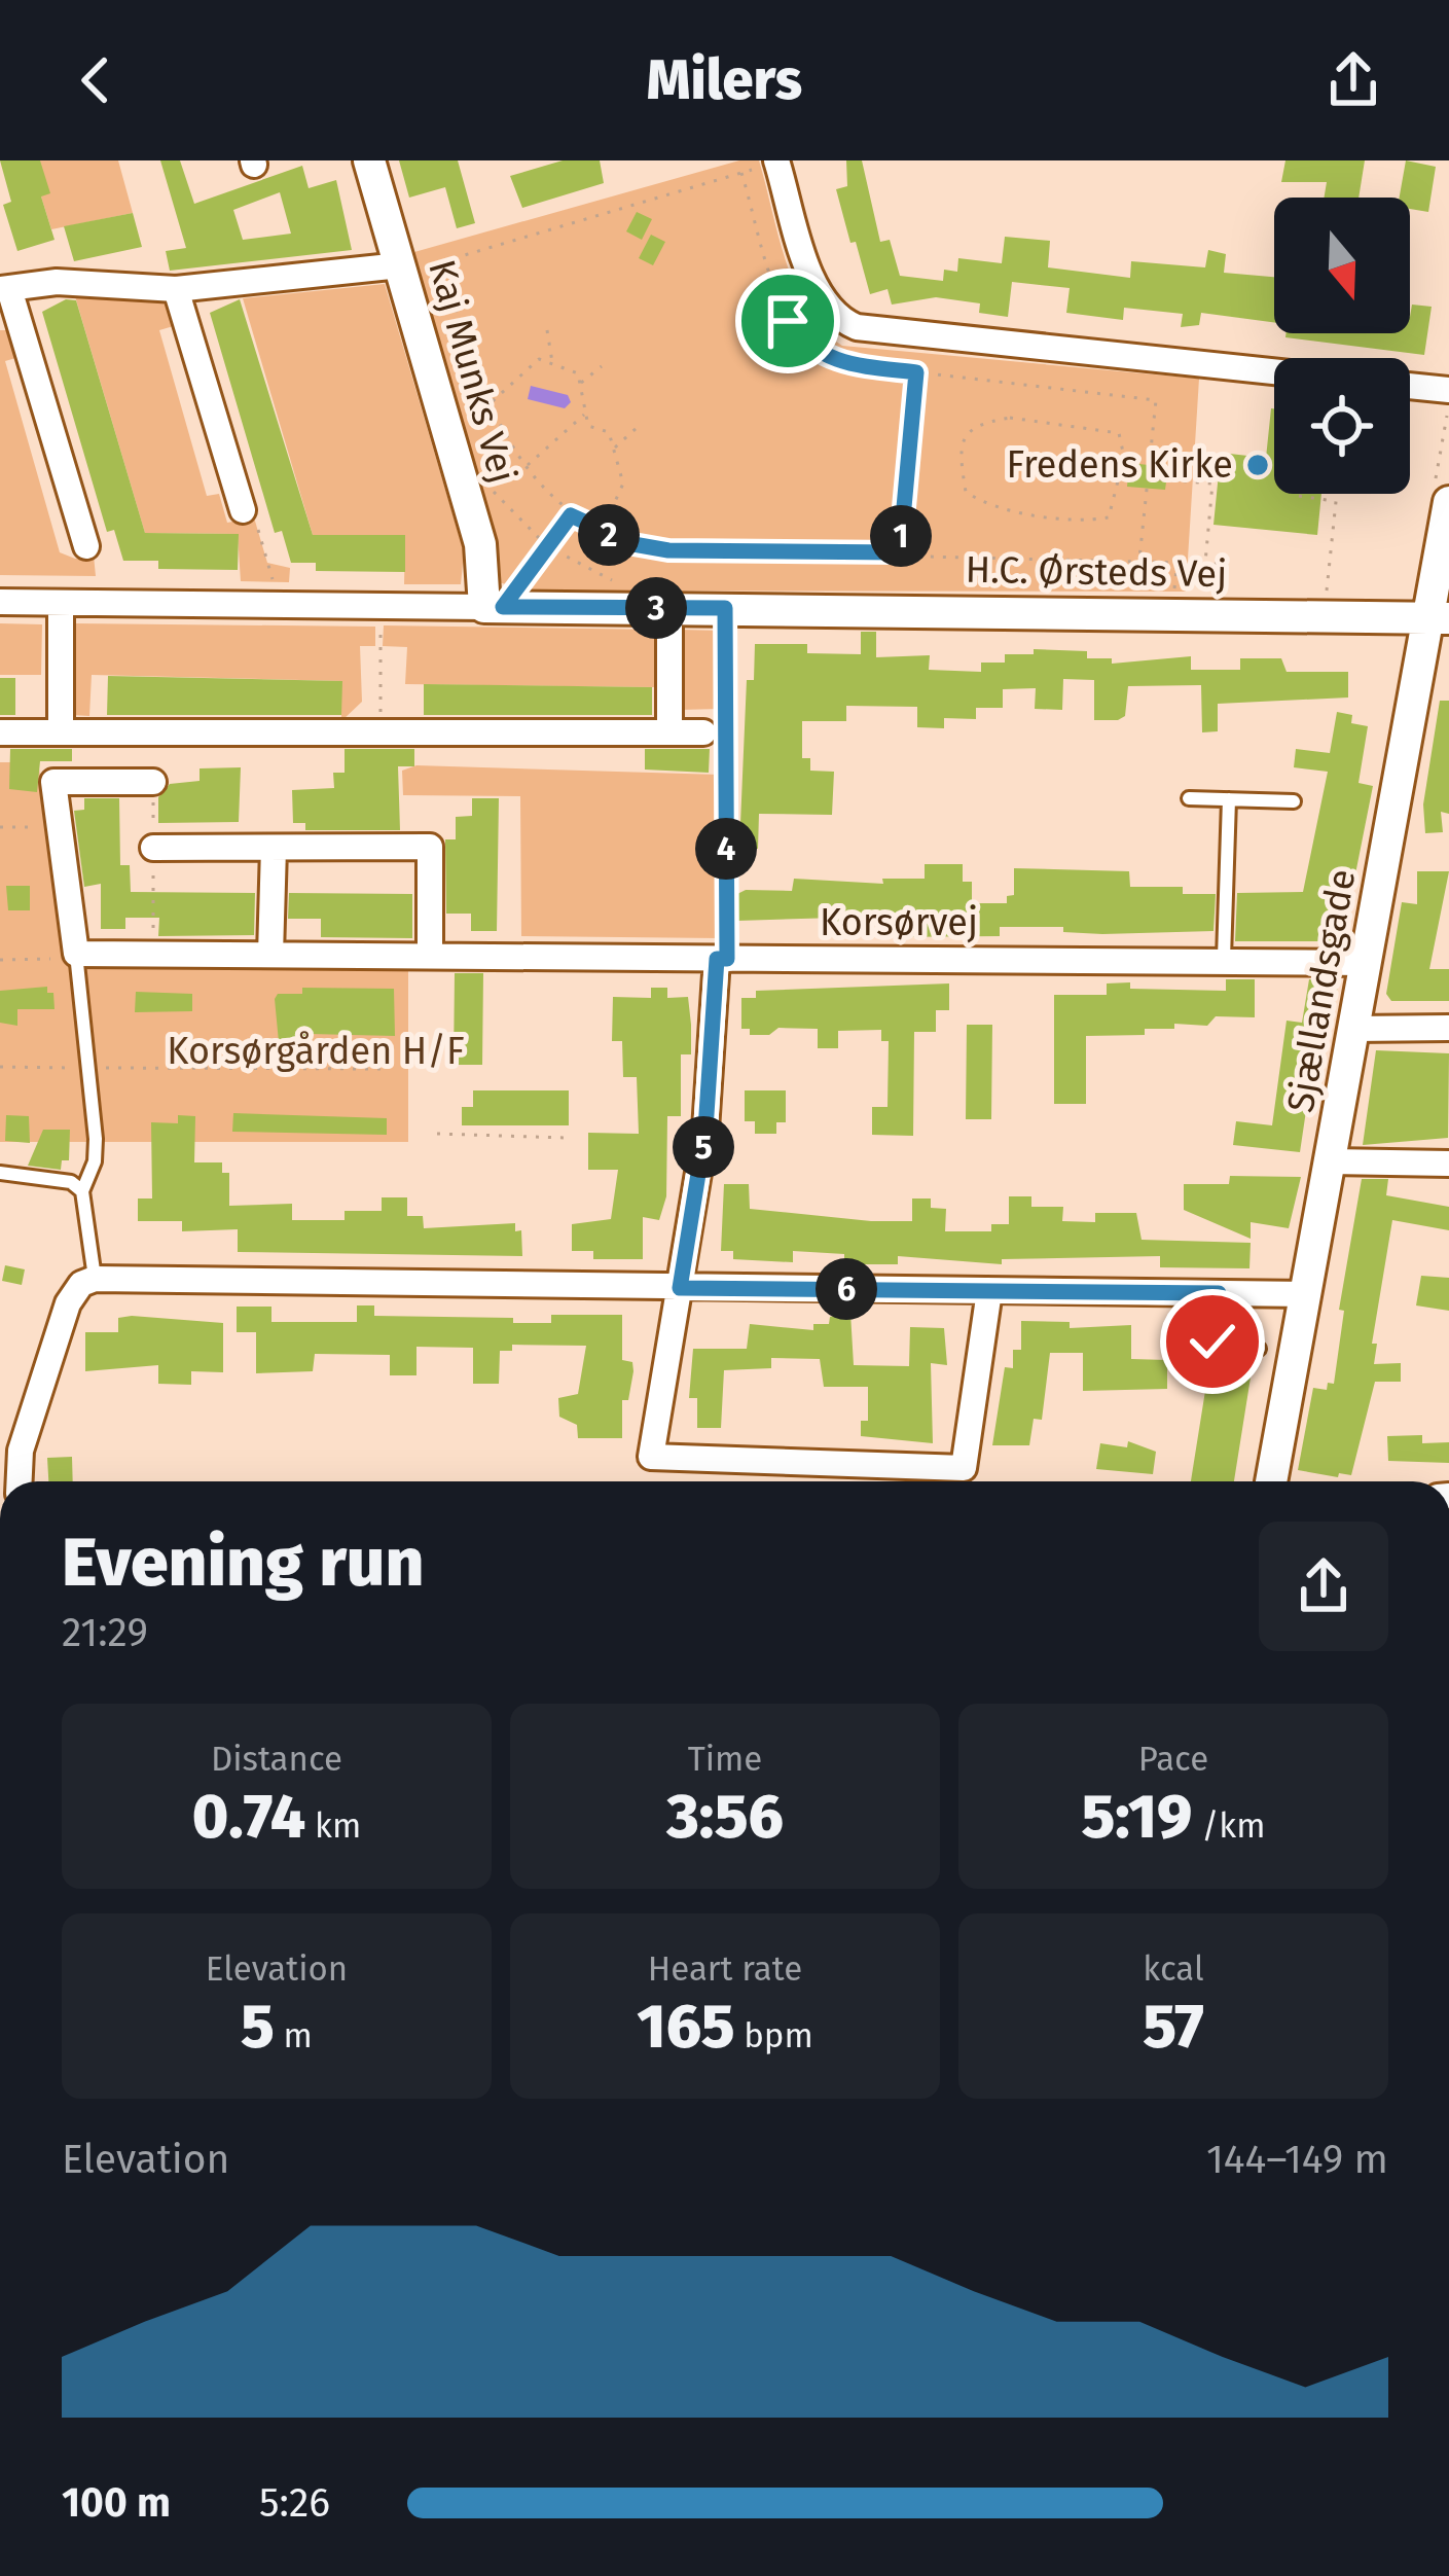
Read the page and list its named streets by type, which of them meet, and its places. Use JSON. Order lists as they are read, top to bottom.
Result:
{
  "streets": {
    "street": [
      "Kaj Munks Vej",
      "H.C. Ørsteds Vej",
      "Korsørvej",
      "Sjællandsgade"
    ]
  },
  "crossings": [
    ["Kaj Munks Vej", "H.C. Ørsteds Vej"],
    ["H.C. Ørsteds Vej", "Sjællandsgade"],
    ["Korsørvej", "Sjællandsgade"]
  ],
  "parks": ["Korsørgården H/F"],
  "places": ["Fredens Kirke"],
  "north": "bottom",
  "page": {
    "header": "Milers",
    "pins": [
      "2",
      "1",
      "3",
      "4",
      "5",
      "6"
    ],
    "heading": ["Evening run", "21:29"],
    "stats": [
      ["Distance", "0.74 km"],
      ["Time", "3:56"],
      ["Pace", "5:19 /km"],
      ["Elevation", "5 m"],
      ["Heart rate", "165 bpm"],
      ["kcal", "57"]
    ],
    "chart": ["Elevation", "144–149 m"],
    "list": [
      {
        "name": "100 m",
        "note": "5:26"
      }
    ]
  }
}
